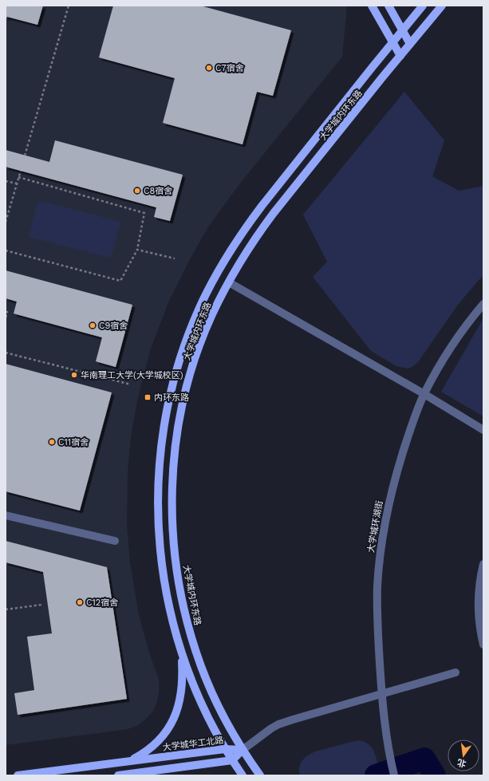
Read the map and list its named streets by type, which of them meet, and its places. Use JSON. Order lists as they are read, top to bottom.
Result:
{
  "streets": {
    "main road": ["大学城内环东路", "大学城华工北路"],
    "street": ["大学城环湖街"]
  },
  "crossings": [
    ["大学城内环东路", "大学城华工北路"]
  ],
  "places": {
    "other": [
      "C7宿舍",
      "C8宿舍",
      "C9宿舍",
      "华南理工大学(大学城校区)",
      "C11宿舍",
      "C12宿舍"
    ],
    "transit": ["内环东路"]
  },
  "north": "bottom"
}
